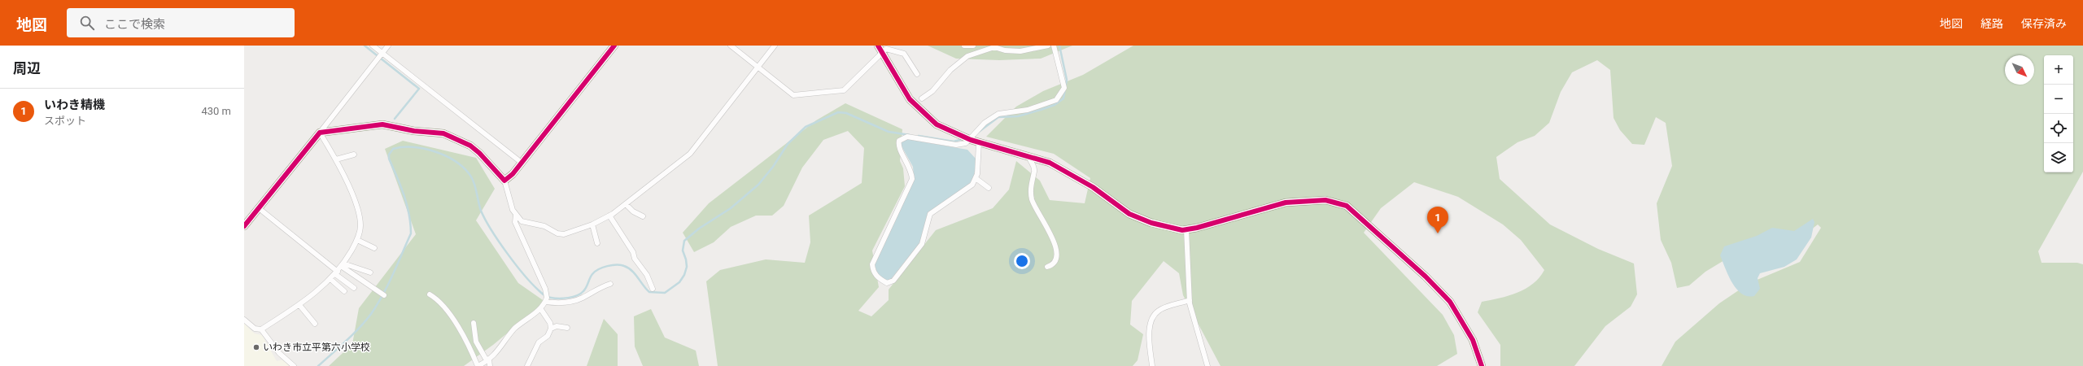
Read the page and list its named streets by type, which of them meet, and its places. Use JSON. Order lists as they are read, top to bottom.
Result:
{
  "places": ["いわき市立平第六小学校"],
  "north": "bottom right",
  "page": {
    "header": "地図",
    "search": "ここで検索",
    "nav": ["地図", "経路", "保存済み"],
    "heading": "周辺",
    "map_buttons": ["+", "−"],
    "list": [
      {
        "mark": "1",
        "name": "いわき精機",
        "note": "スポット",
        "value": "430 m"
      }
    ],
    "pins": "1"
  }
}
